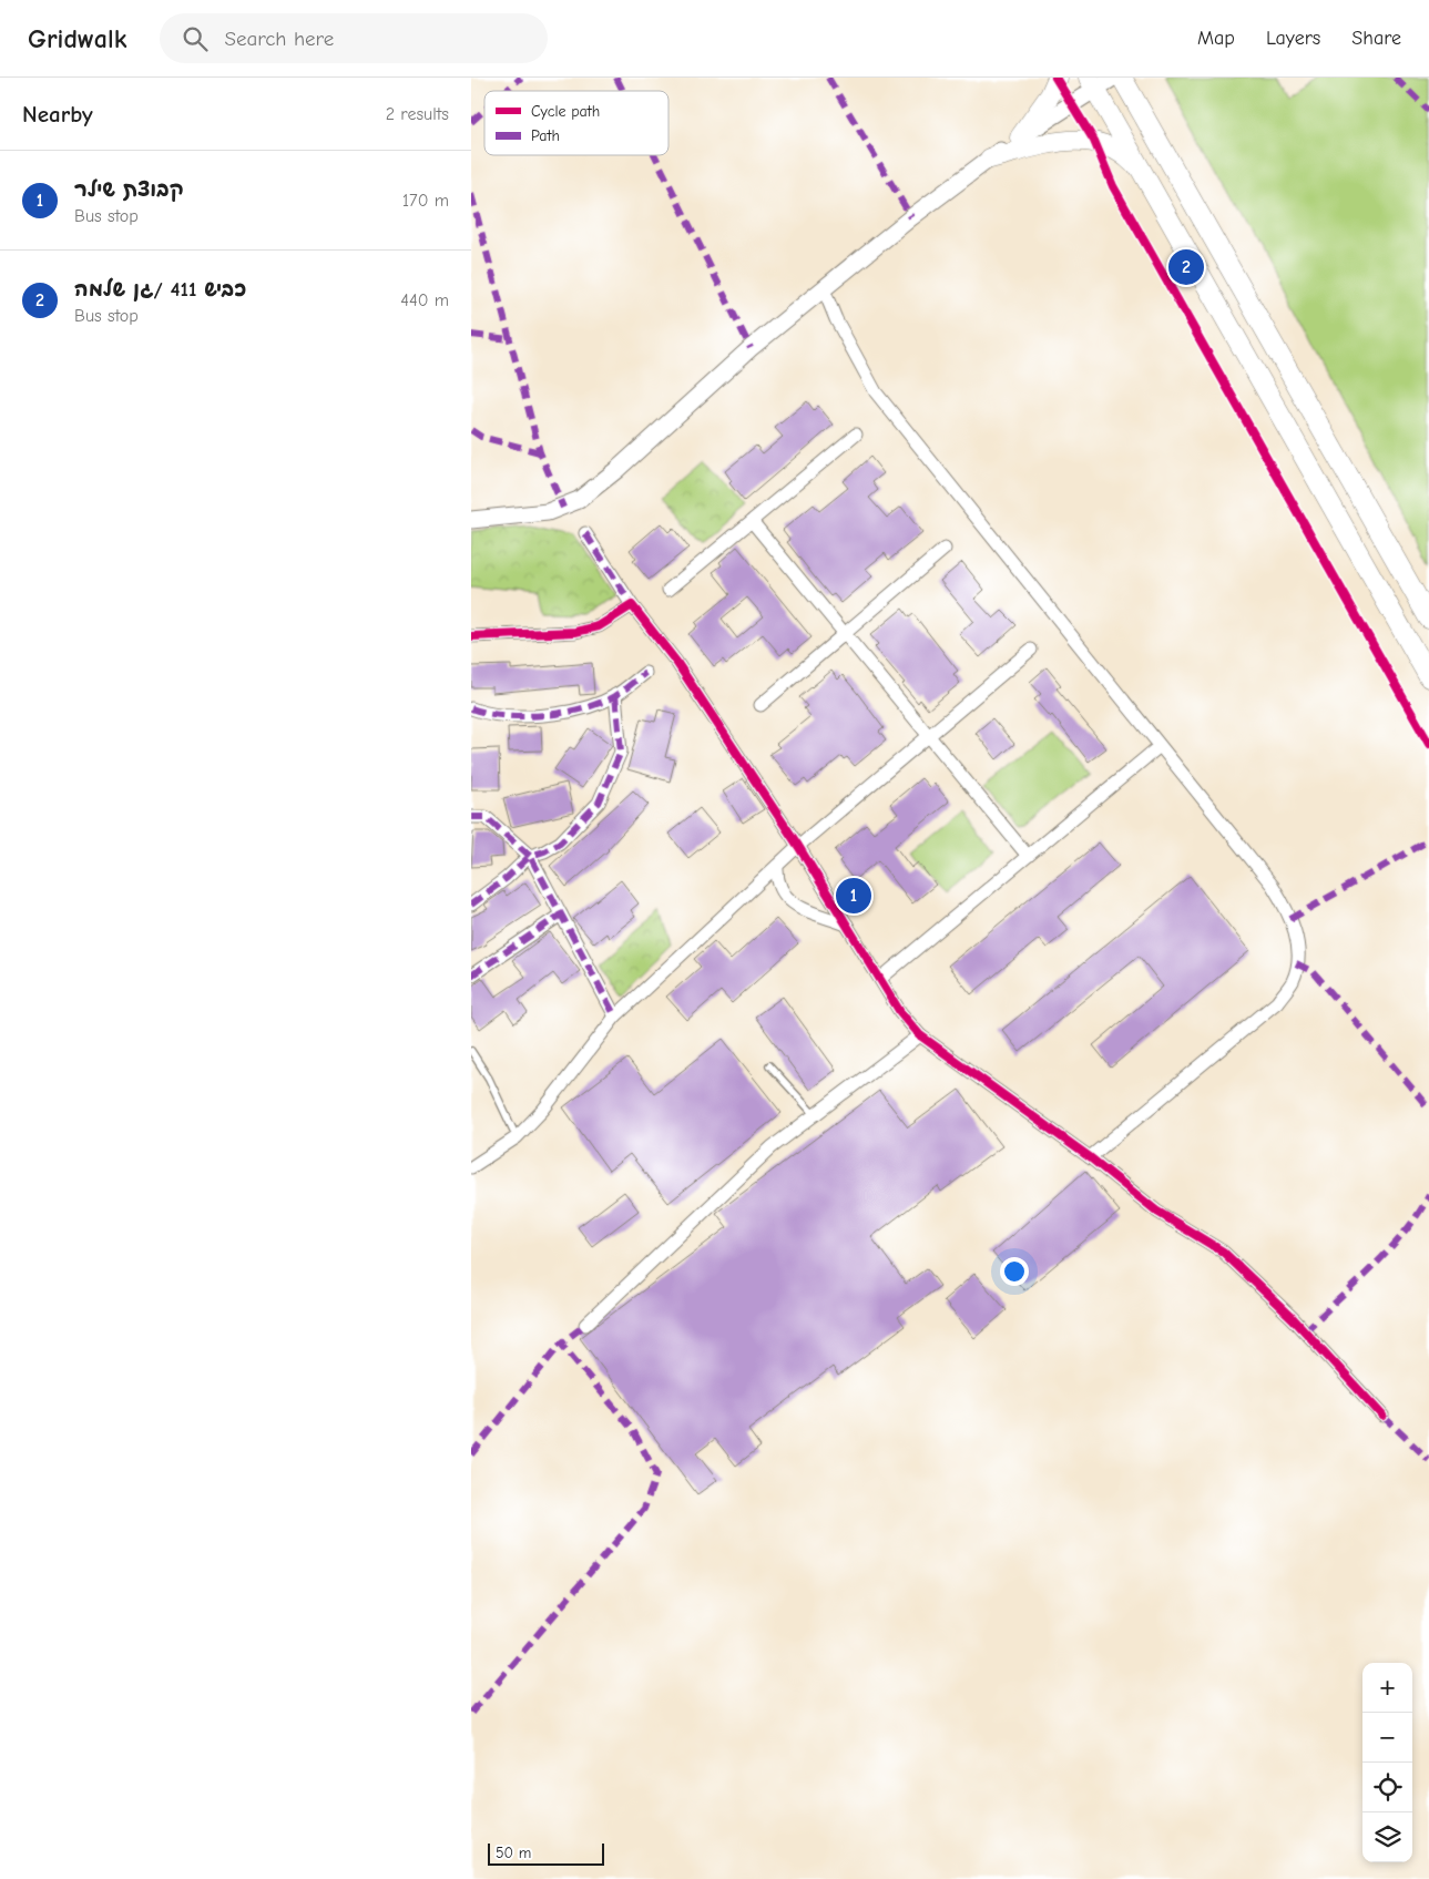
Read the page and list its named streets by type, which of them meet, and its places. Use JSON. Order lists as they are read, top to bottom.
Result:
{
  "legend": ["Cycle path", "Path"],
  "scale_bar": "50 m",
  "page": {
    "header": "Gridwalk",
    "search": "Search here",
    "nav": ["Map", "Layers", "Share"],
    "heading": ["Nearby", "2 results"],
    "list": [
      {
        "mark": "1",
        "name": "קבוצת שילר",
        "note": "Bus stop",
        "value": "170 m"
      },
      {
        "mark": "2",
        "name": "כביש 411 /גן שלמה",
        "note": "Bus stop",
        "value": "440 m"
      }
    ],
    "pins": ["2", "1"],
    "map_buttons": ["+", "−"],
    "scale": "50 m"
  }
}
